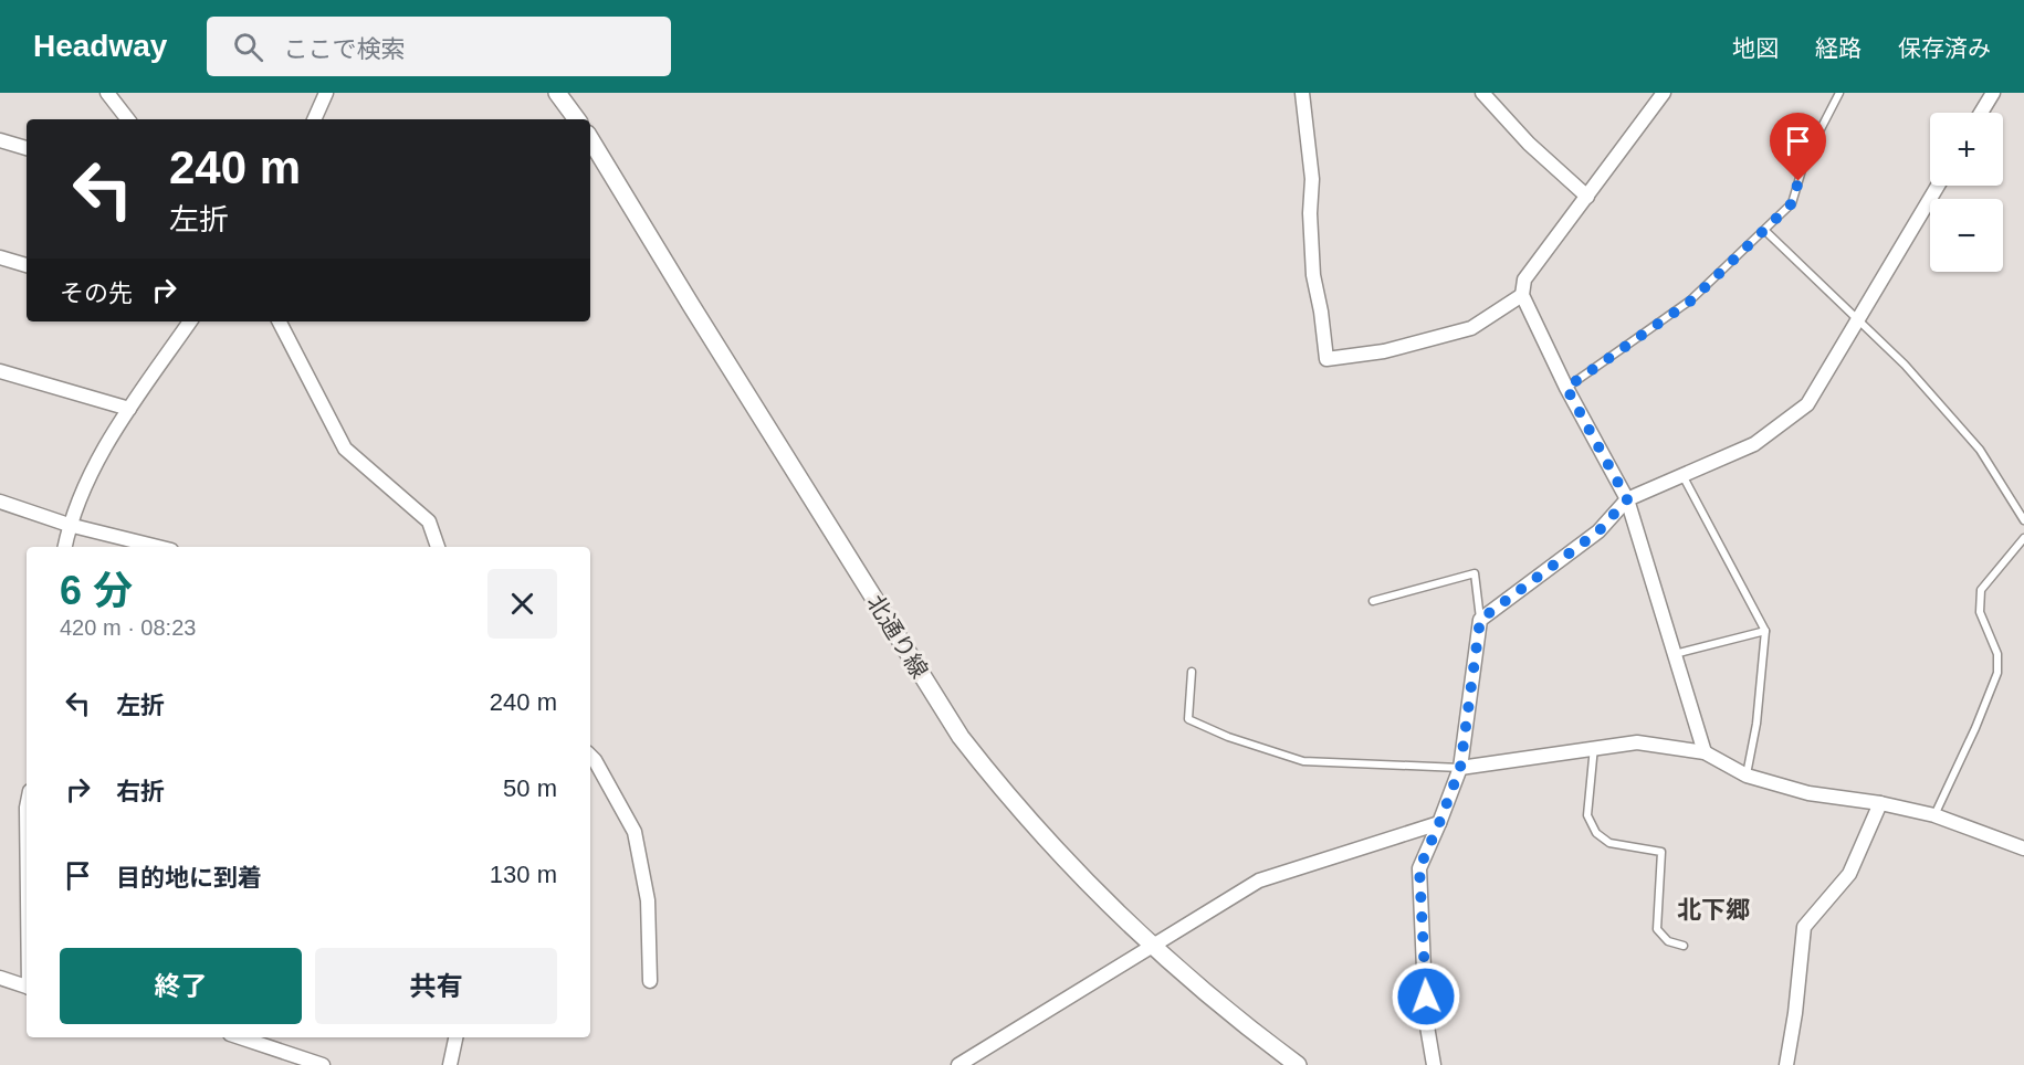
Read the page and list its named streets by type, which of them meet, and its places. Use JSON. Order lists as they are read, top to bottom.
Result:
{
  "streets": {
    "street": ["北通り線"]
  },
  "districts": ["北下郷"],
  "page": {
    "header": "Headway",
    "search": "ここで検索",
    "nav": ["地図", "経路", "保存済み"],
    "map_buttons": ["+", "−"],
    "turn": ["240 m", "左折"],
    "then": "その先",
    "heading": ["6 分", "420 m · 08:23"],
    "list": [
      {
        "name": "左折",
        "value": "240 m"
      },
      {
        "name": "右折",
        "value": "50 m"
      },
      {
        "name": "目的地に到着",
        "value": "130 m"
      }
    ],
    "buttons": ["終了", "共有"]
  }
}
